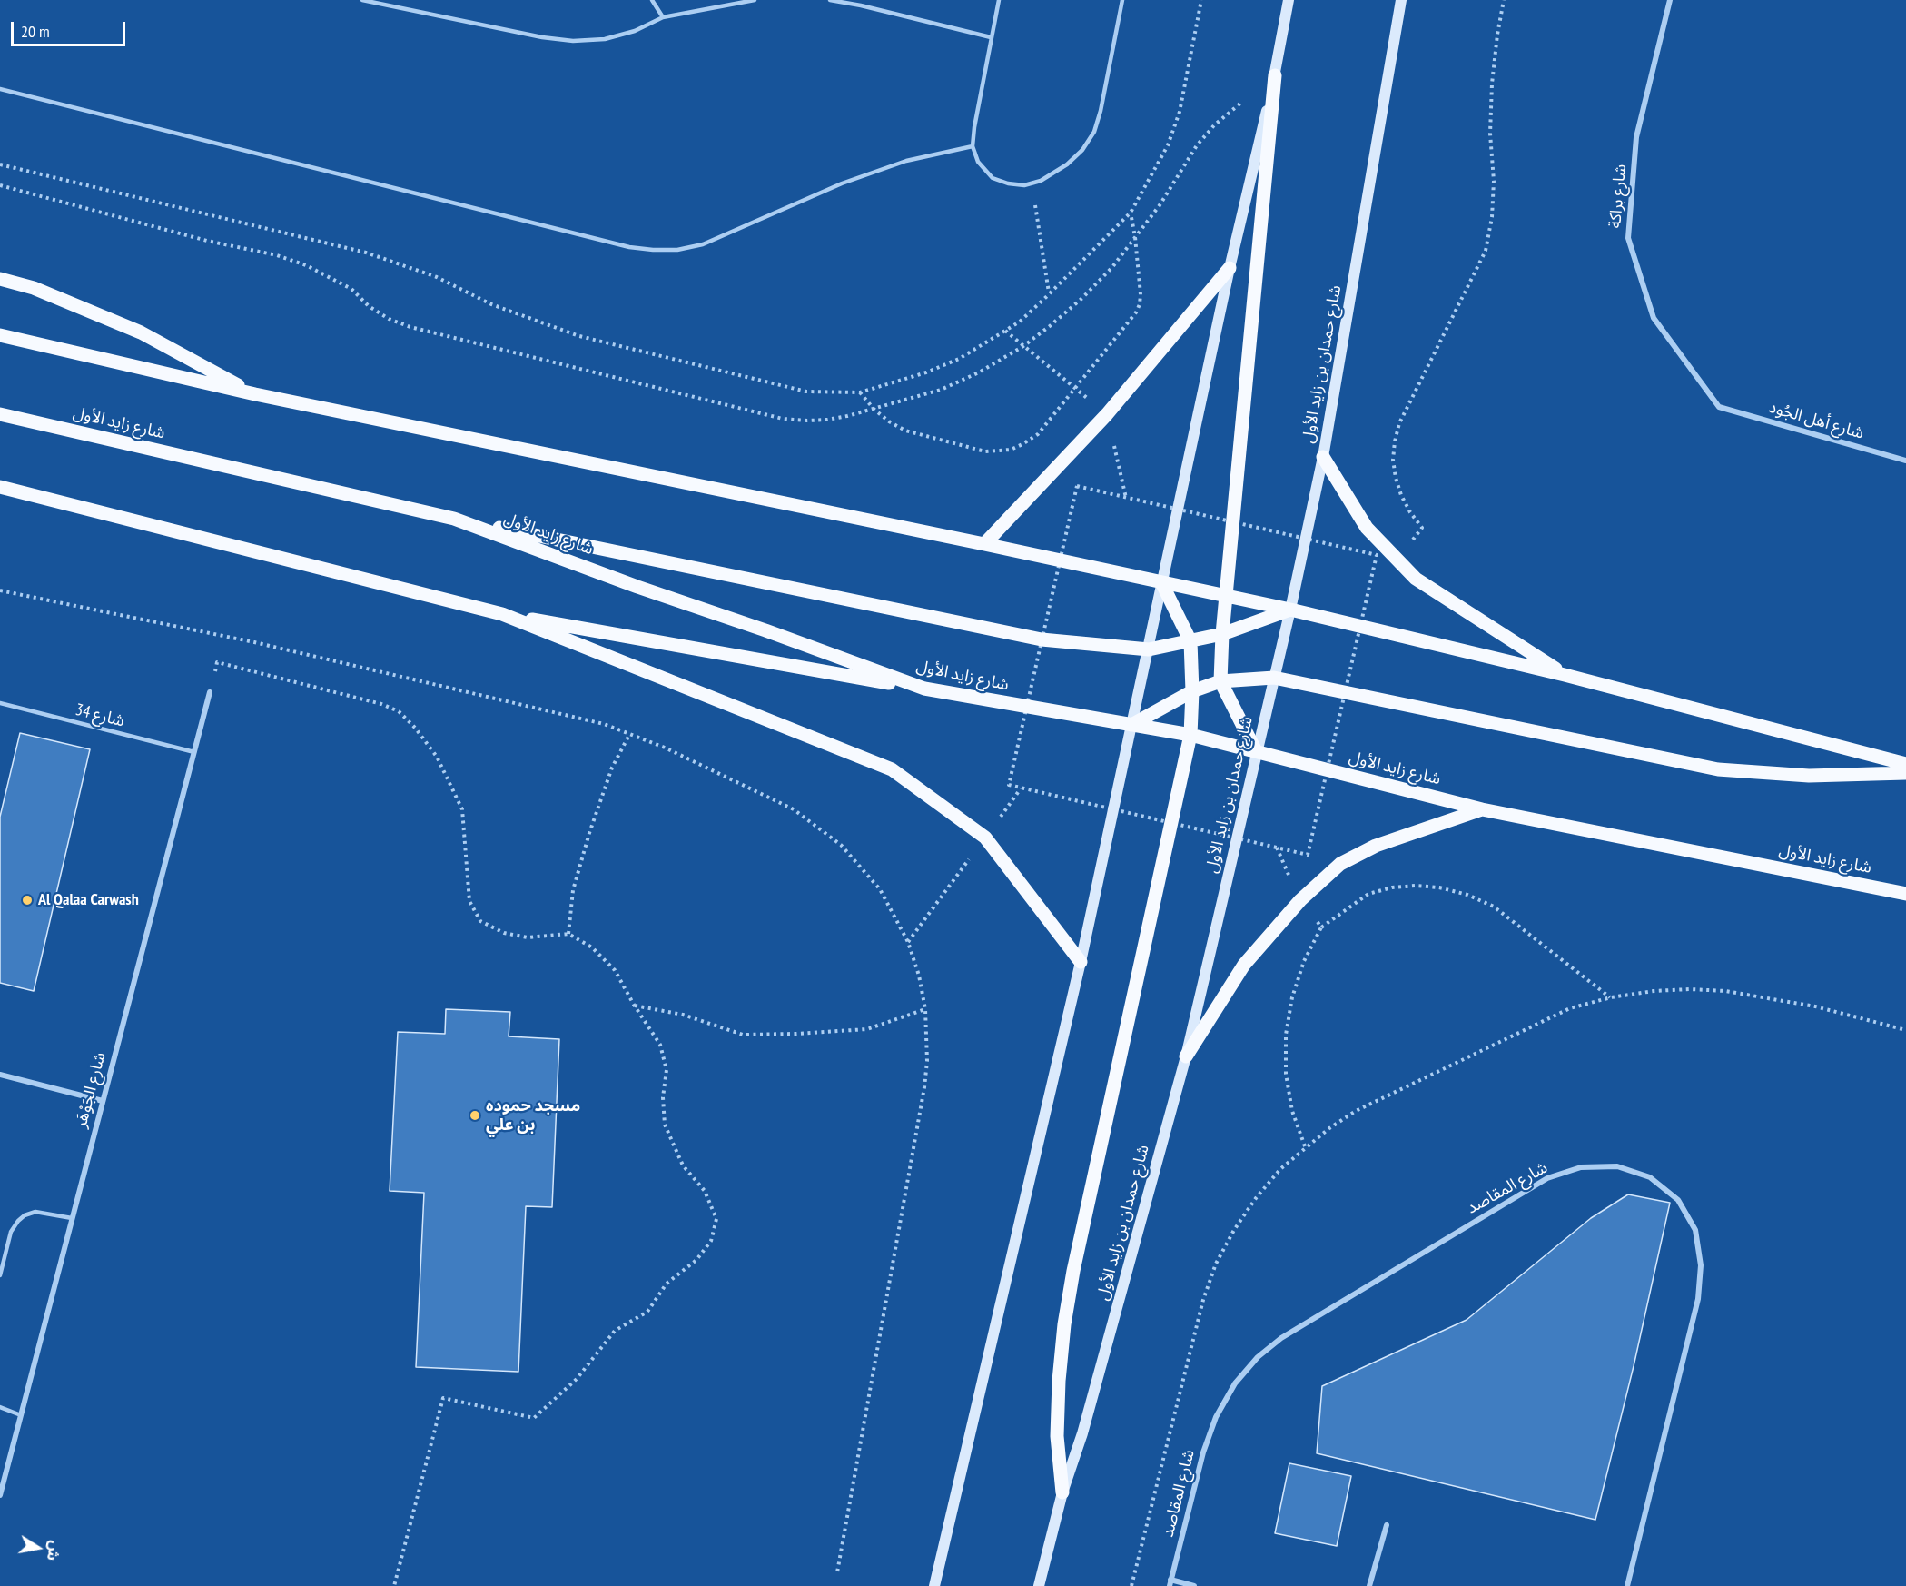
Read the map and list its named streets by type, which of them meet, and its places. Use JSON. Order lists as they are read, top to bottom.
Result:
{
  "streets": {
    "main road": ["شارع حمدان بن زايد الأول", "شارع زايد الأول"],
    "street": [
      "شارع براكة",
      "شارع أهل الجُود",
      "شارع الجَوْهَر",
      "شارع المقاصد"
    ],
    "lane": ["شارع 34"]
  },
  "crossings": [
    ["شارع براكة", "شارع أهل الجُود"],
    ["شارع حمدان بن زايد الأول", "شارع زايد الأول"],
    ["شارع 34", "شارع الجَوْهَر"]
  ],
  "places": ["Al Qalaa Carwash", "مسجد حموده بن علي"],
  "scale_bar": "20 m",
  "north": "right"
}
